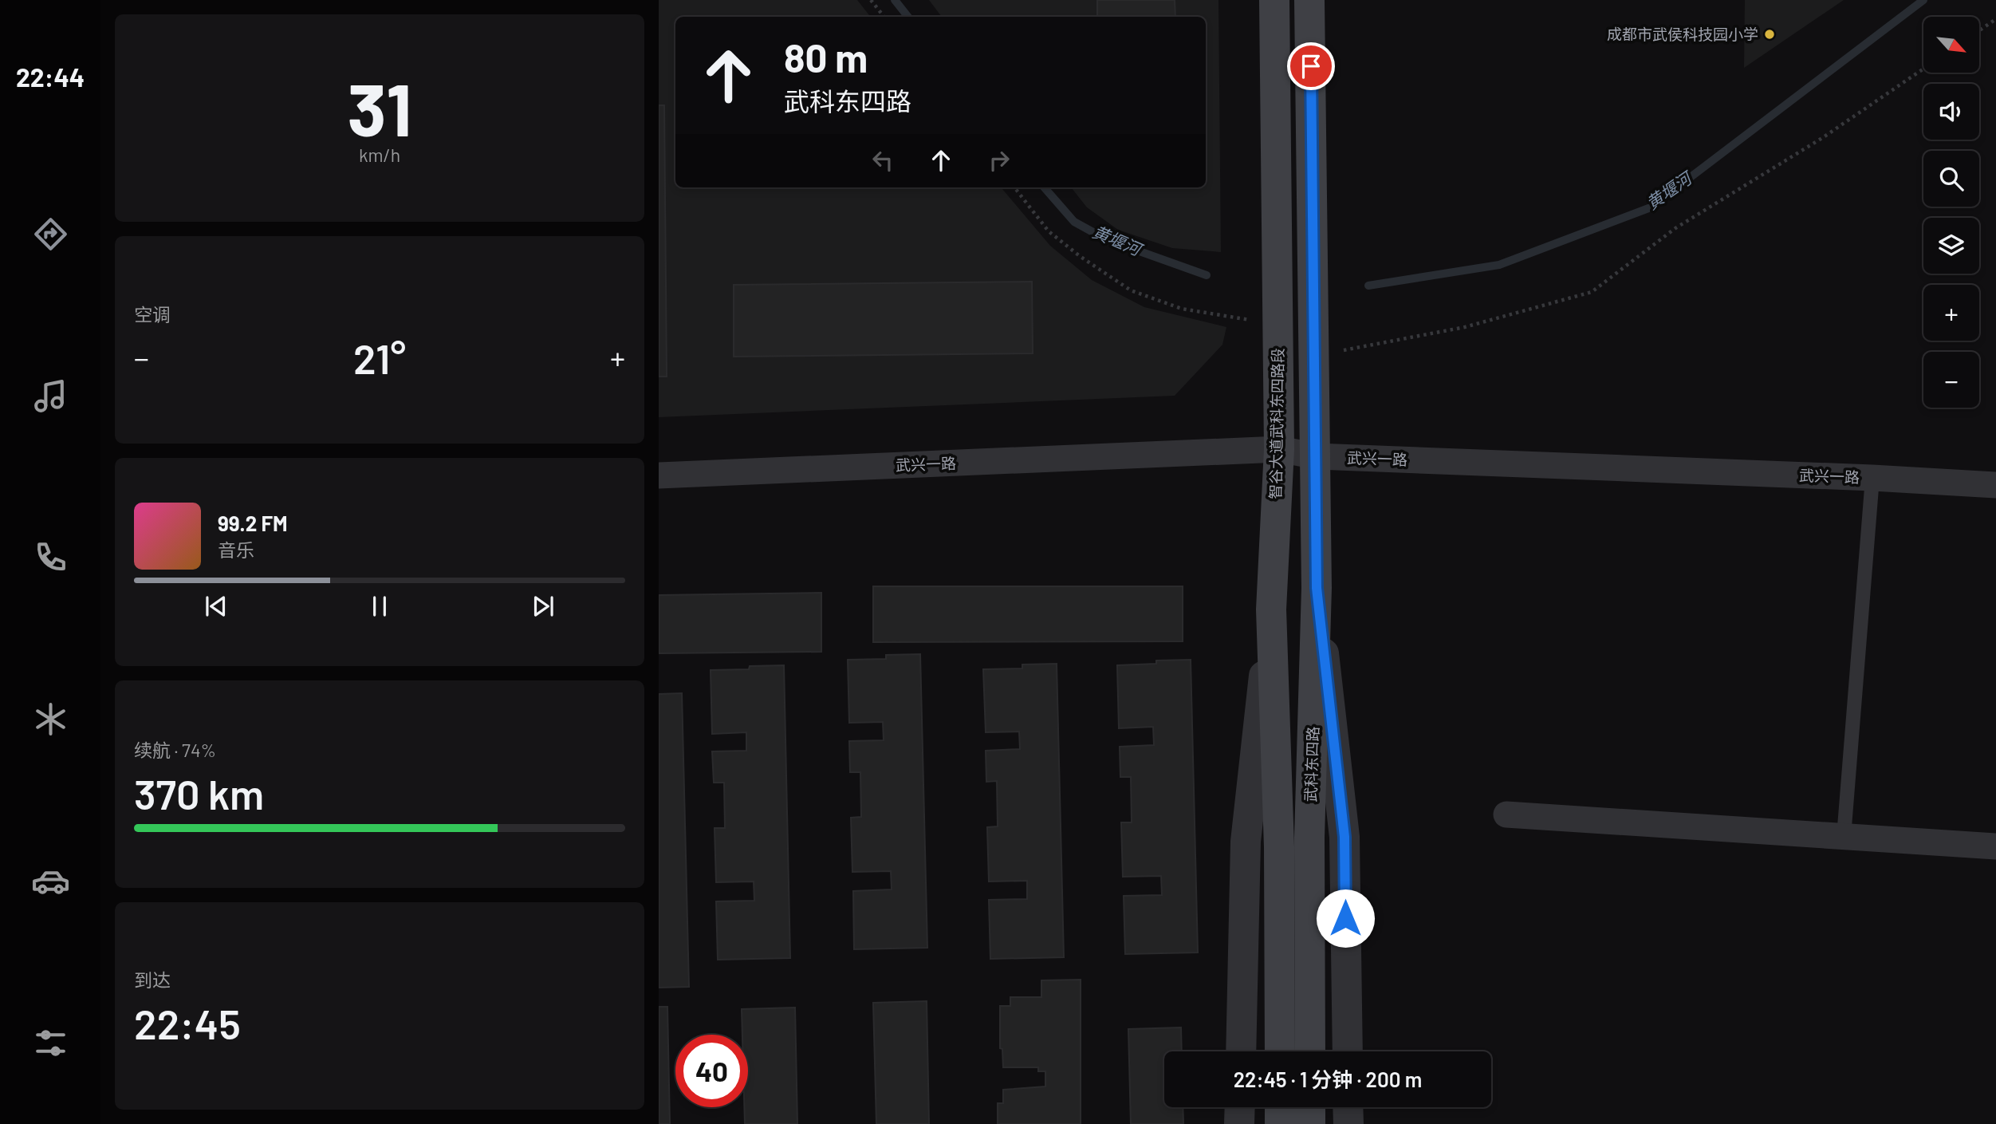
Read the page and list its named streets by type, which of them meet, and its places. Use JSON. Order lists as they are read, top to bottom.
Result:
{
  "streets": {
    "main road": ["智谷大道武科东四路段", "武科东四路"],
    "street": ["武兴一路"]
  },
  "crossings": [
    ["智谷大道武科东四路段", "武兴一路"],
    ["武兴一路", "武科东四路"]
  ],
  "water": ["黄堰河"],
  "places": ["成都市武侯科技园小学"],
  "north": "bottom right",
  "page": {
    "tabs": "22:44",
    "tile": [
      ["31", "km/h"],
      "空调",
      ["续航 · 74%", "370 km"],
      ["到达", "22:45"]
    ],
    "map_buttons": ["+", "−"],
    "turn": ["80 m", "武科东四路"],
    "heat": ["−", "21°", "+"],
    "song": ["99.2 FM", "音乐"],
    "limit": "40",
    "trip": "22:45 · 1 分钟 · 200 m"
  }
}
